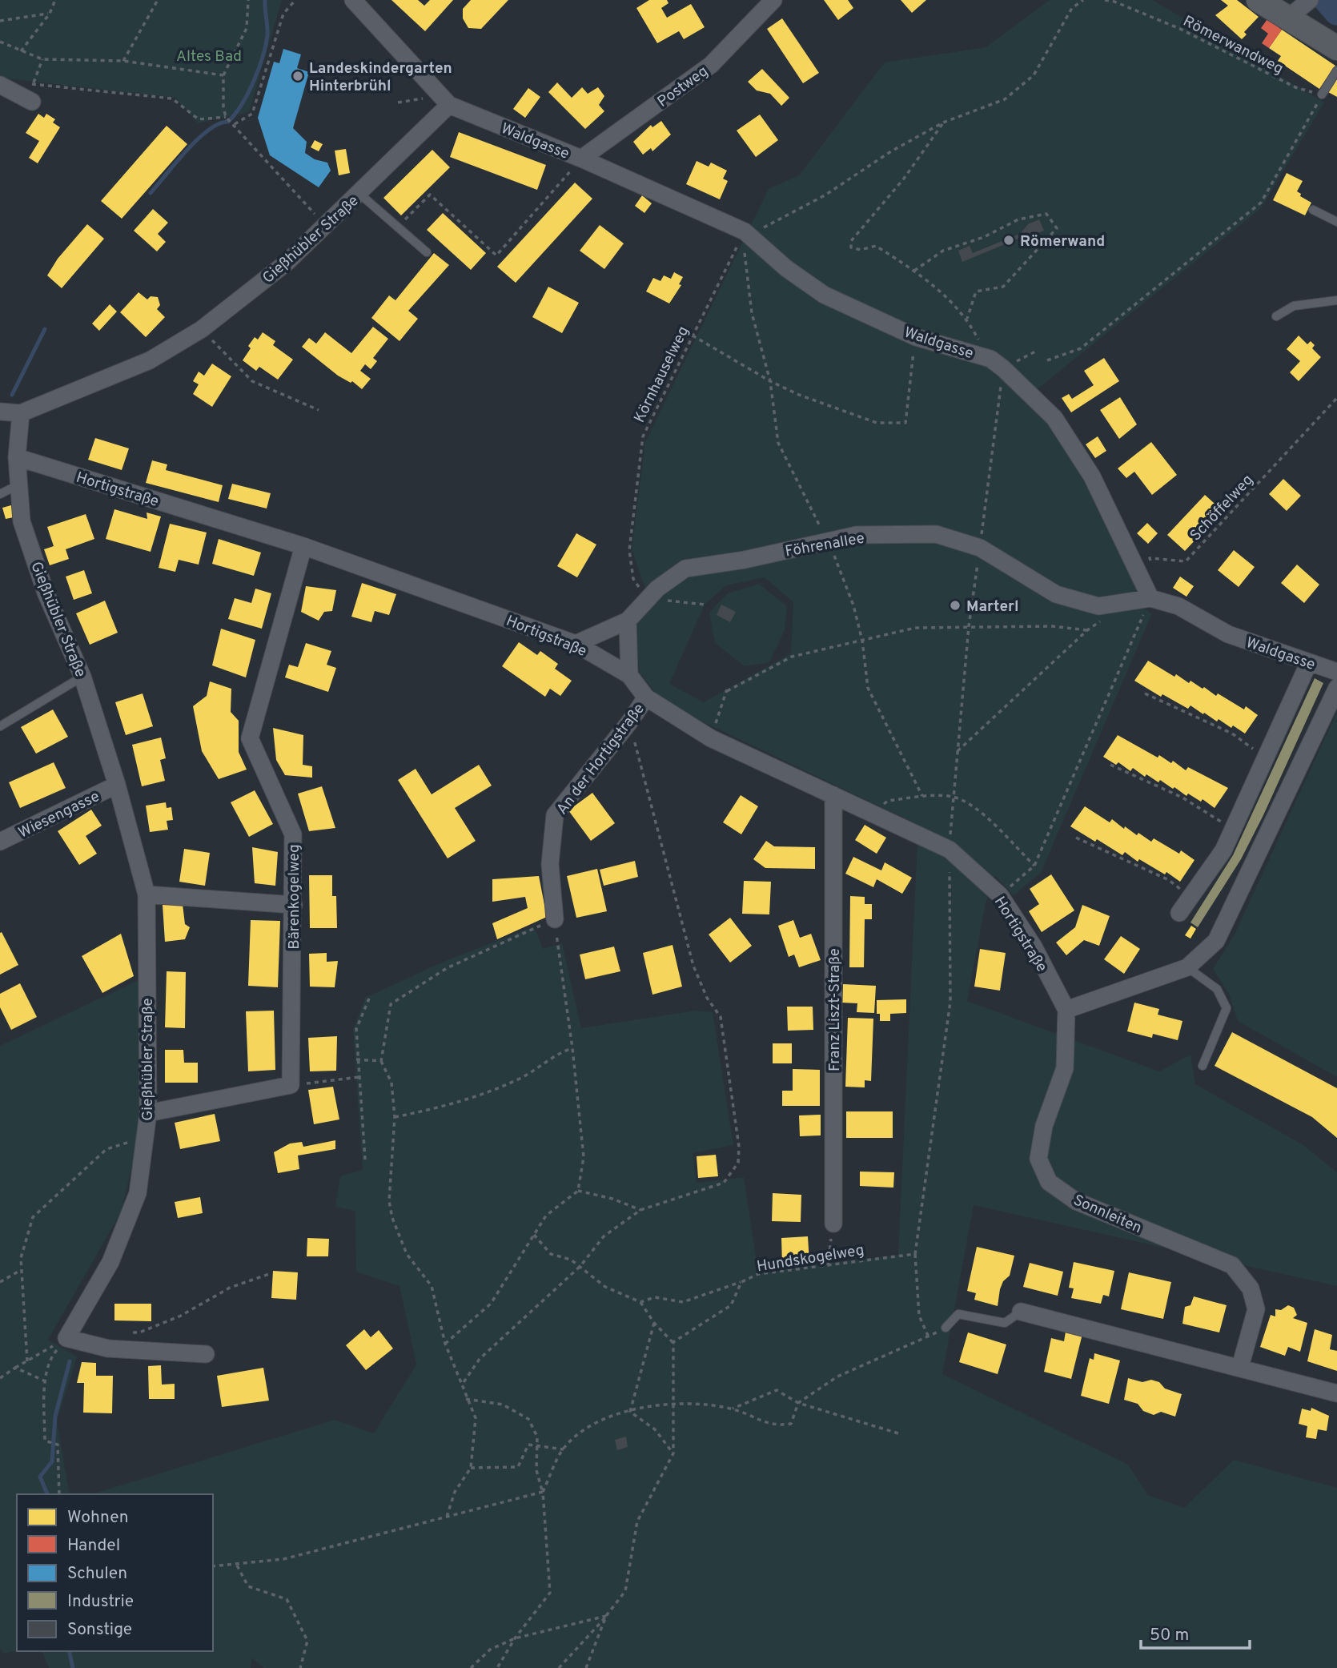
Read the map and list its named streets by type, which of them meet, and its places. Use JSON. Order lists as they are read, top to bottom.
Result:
{
  "streets": {
    "street": [
      "Postweg",
      "Waldgasse",
      "Gießhübler Straße",
      "Hortigstraße",
      "Föhrenallee",
      "An der Hortigstraße",
      "Wiesengasse",
      "Bärenkogelweg",
      "Franz Liszt-Straße",
      "Sonnleiten"
    ],
    "path": [
      "Römerwandweg",
      "Körnhauselweg",
      "Schöffelweg",
      "Hundskogelweg"
    ]
  },
  "crossings": [
    ["Postweg", "Waldgasse"],
    ["Waldgasse", "Gießhübler Straße"],
    ["Waldgasse", "Körnhauselweg"],
    ["Waldgasse", "Föhrenallee"],
    ["Gießhübler Straße", "Hortigstraße"],
    ["Gießhübler Straße", "Wiesengasse"],
    ["Körnhauselweg", "Föhrenallee"],
    ["Hortigstraße", "Föhrenallee"],
    ["Hortigstraße", "An der Hortigstraße"],
    ["Hortigstraße", "Bärenkogelweg"],
    ["Hortigstraße", "Franz Liszt-Straße"],
    ["Hortigstraße", "Sonnleiten"]
  ],
  "parks": ["Altes Bad"],
  "places": ["Landeskindergarten Hinterbrühl", "Römerwand", "Marterl"],
  "legend": [
    "Wohnen",
    "Handel",
    "Schulen",
    "Industrie",
    "Sonstige"
  ],
  "scale_bar": "50 m"
}
